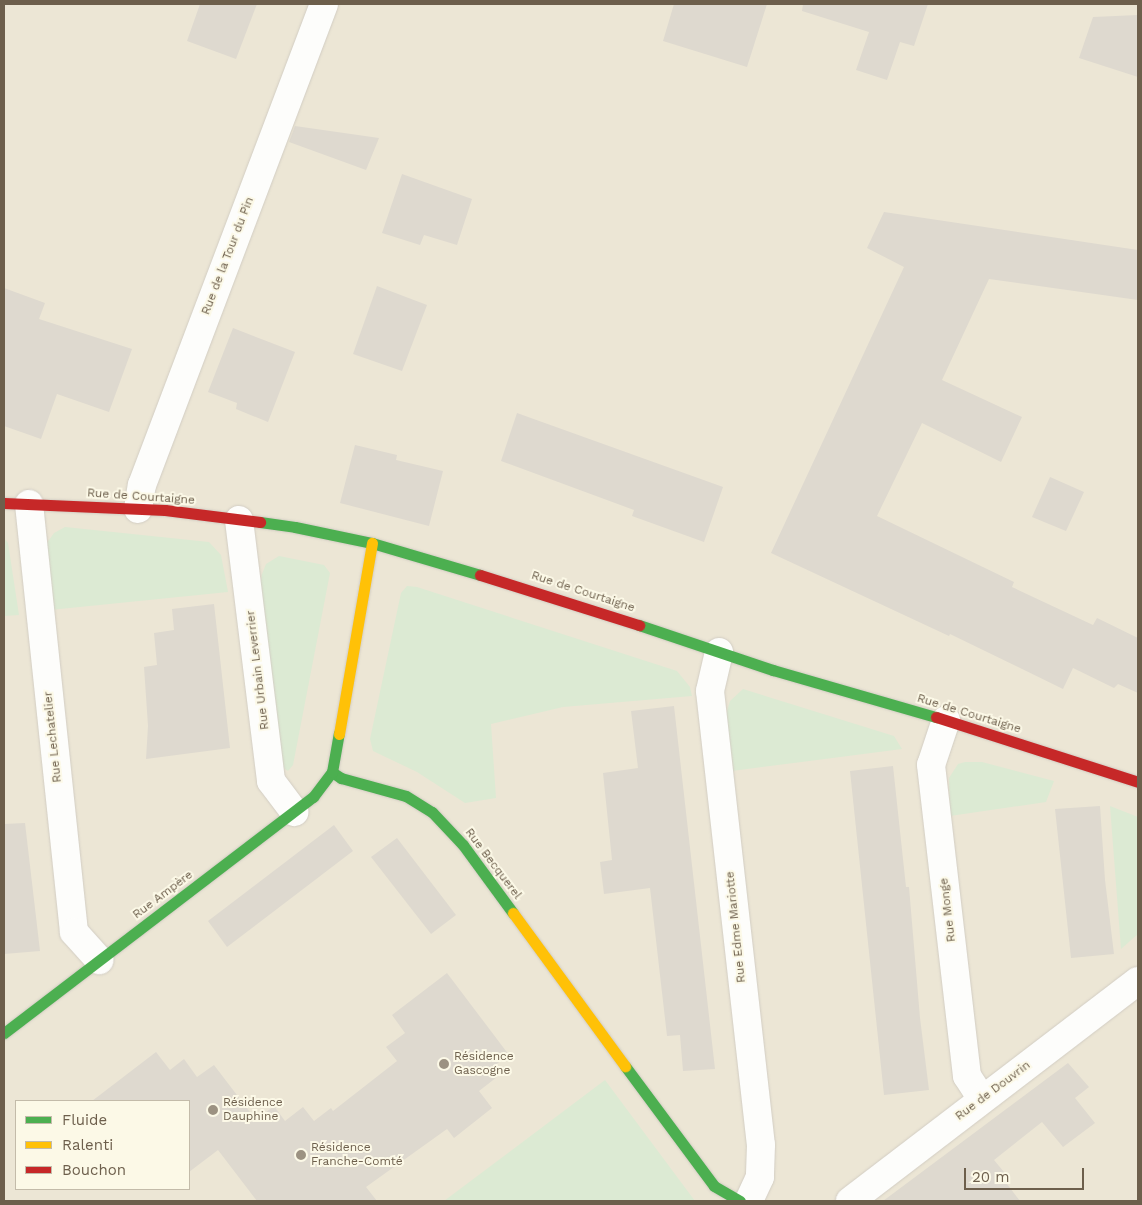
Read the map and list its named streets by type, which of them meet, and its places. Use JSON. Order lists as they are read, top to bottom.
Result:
{
  "streets": {
    "street": [
      "Rue de la Tour du Pin",
      "Rue de Courtaigne",
      "Rue Urbain Leverrier",
      "Rue Lechatelier",
      "Rue Becquerel",
      "Rue Ampère",
      "Rue Monge",
      "Rue Edme Mariotte",
      "Rue de Douvrin"
    ]
  },
  "crossings": [
    ["Rue de la Tour du Pin", "Rue de Courtaigne"],
    ["Rue de Courtaigne", "Rue Urbain Leverrier"],
    ["Rue de Courtaigne", "Rue Lechatelier"],
    ["Rue de Courtaigne", "Rue Monge"],
    ["Rue de Courtaigne", "Rue Edme Mariotte"],
    ["Rue Urbain Leverrier", "Rue Ampère"],
    ["Rue Lechatelier", "Rue Ampère"],
    ["Rue Becquerel", "Rue Ampère"],
    ["Rue Monge", "Rue de Douvrin"]
  ],
  "places": ["Résidence Gascogne", "Résidence Dauphine", "Résidence Franche-Comté"],
  "legend": ["Fluide", "Ralenti", "Bouchon"],
  "scale_bar": "20 m"
}
